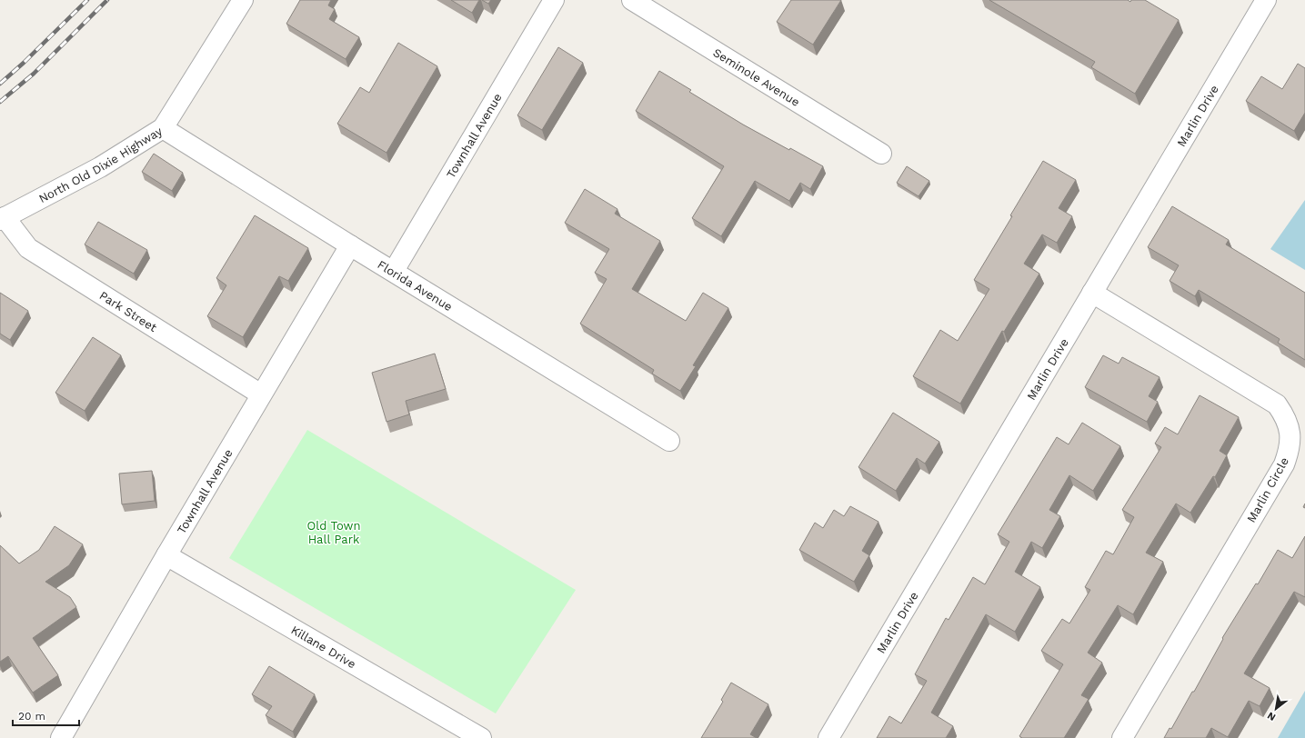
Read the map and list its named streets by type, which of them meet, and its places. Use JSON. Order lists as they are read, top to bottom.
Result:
{
  "streets": {
    "street": [
      "Seminole Avenue",
      "Marlin Drive",
      "Townhall Avenue",
      "North Old Dixie Highway",
      "Florida Avenue",
      "Park Street",
      "Marlin Circle",
      "Killane Drive"
    ]
  },
  "crossings": [
    ["Marlin Drive", "Marlin Circle"],
    ["Townhall Avenue", "Florida Avenue"],
    ["Townhall Avenue", "Park Street"],
    ["Townhall Avenue", "Killane Drive"],
    ["North Old Dixie Highway", "Florida Avenue"],
    ["North Old Dixie Highway", "Park Street"]
  ],
  "parks": ["Old Town Hall Park"],
  "scale_bar": "20 m",
  "north": "bottom left"
}
